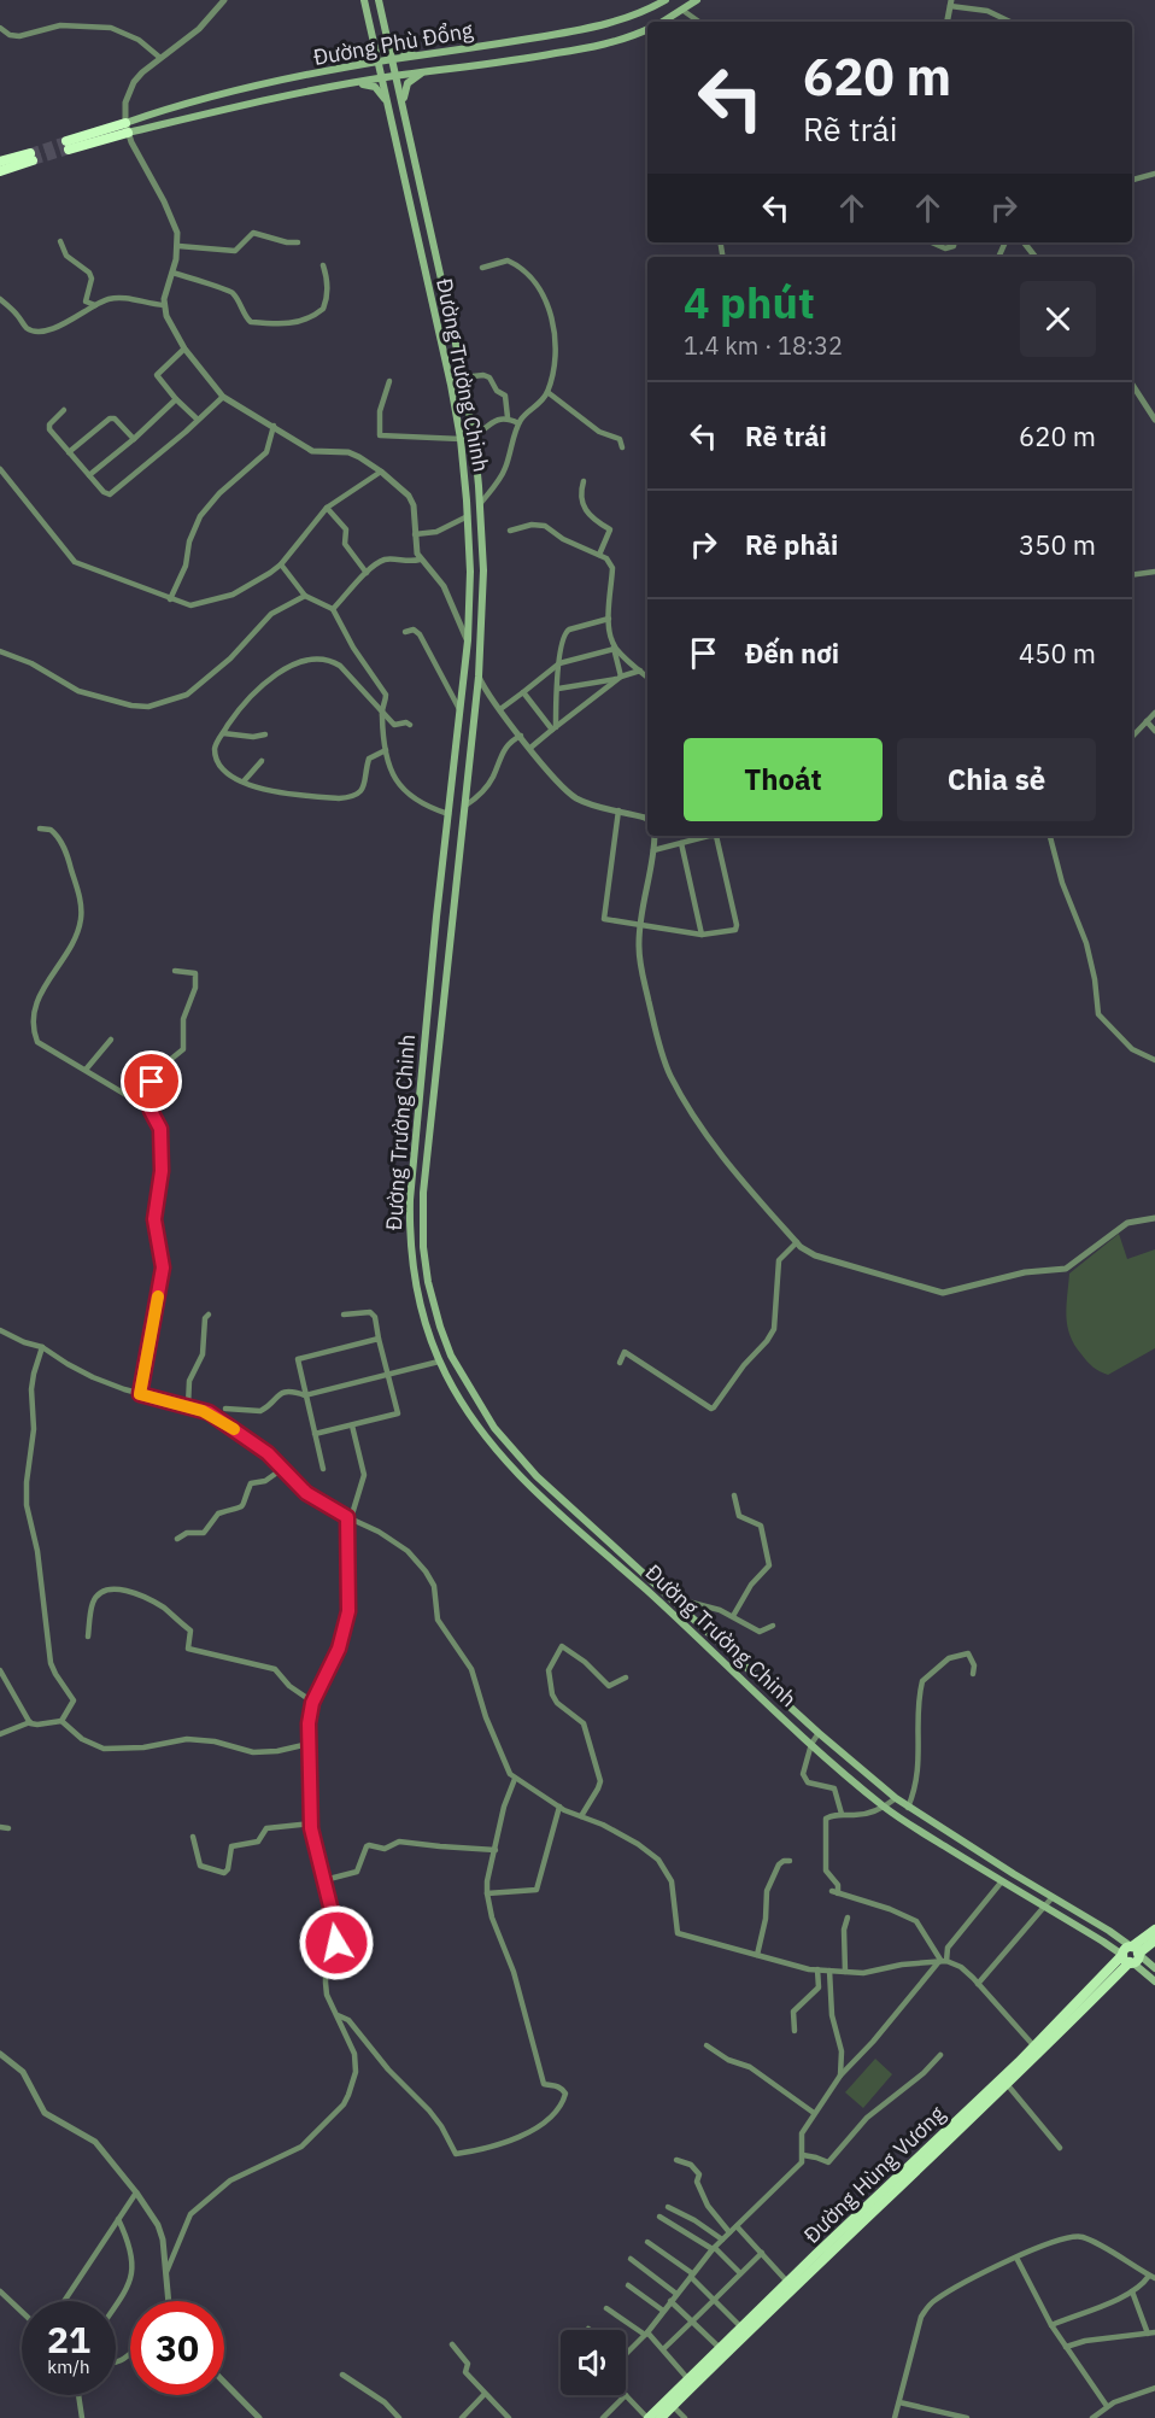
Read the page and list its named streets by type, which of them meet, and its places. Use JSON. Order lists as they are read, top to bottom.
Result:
{
  "streets": {
    "highway": ["Đường Hùng Vương"],
    "main road": ["Đường Phù Đổng", "Đường Trường Chinh"]
  },
  "crossings": [
    ["Đường Phù Đổng", "Đường Trường Chinh"],
    ["Đường Trường Chinh", "Đường Hùng Vương"]
  ],
  "page": {
    "turn": ["620 m", "Rẽ trái"],
    "heading": ["4 phút", "1.4 km · 18:32"],
    "list": [
      {
        "name": "Rẽ trái",
        "value": "620 m"
      },
      {
        "name": "Rẽ phải",
        "value": "350 m"
      },
      {
        "name": "Đến nơi",
        "value": "450 m"
      }
    ],
    "buttons": ["Thoát", "Chia sẻ"],
    "speed": "21 km/h",
    "limit": "30"
  }
}
